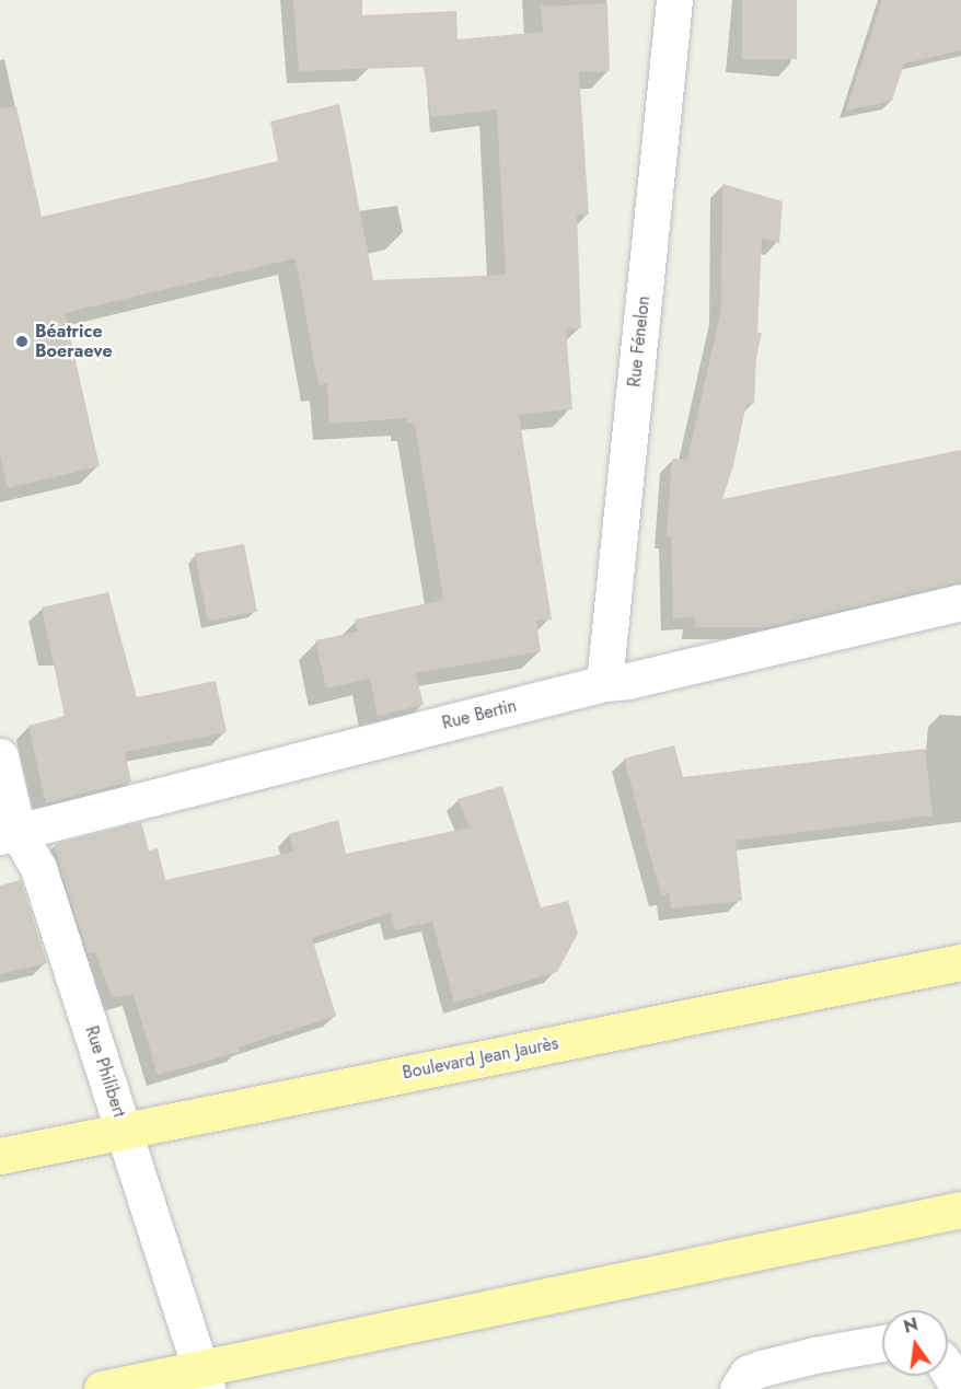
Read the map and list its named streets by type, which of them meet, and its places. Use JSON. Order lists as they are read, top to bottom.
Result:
{
  "streets": {
    "main road": ["Boulevard Jean Jaurès"],
    "street": ["Rue Fénelon", "Rue Bertin", "Rue Philibert"]
  },
  "crossings": [
    ["Rue Fénelon", "Rue Bertin"],
    ["Rue Bertin", "Rue Philibert"],
    ["Boulevard Jean Jaurès", "Rue Philibert"]
  ],
  "places": ["Béatrice Boeraeve"],
  "north": "top"
}
